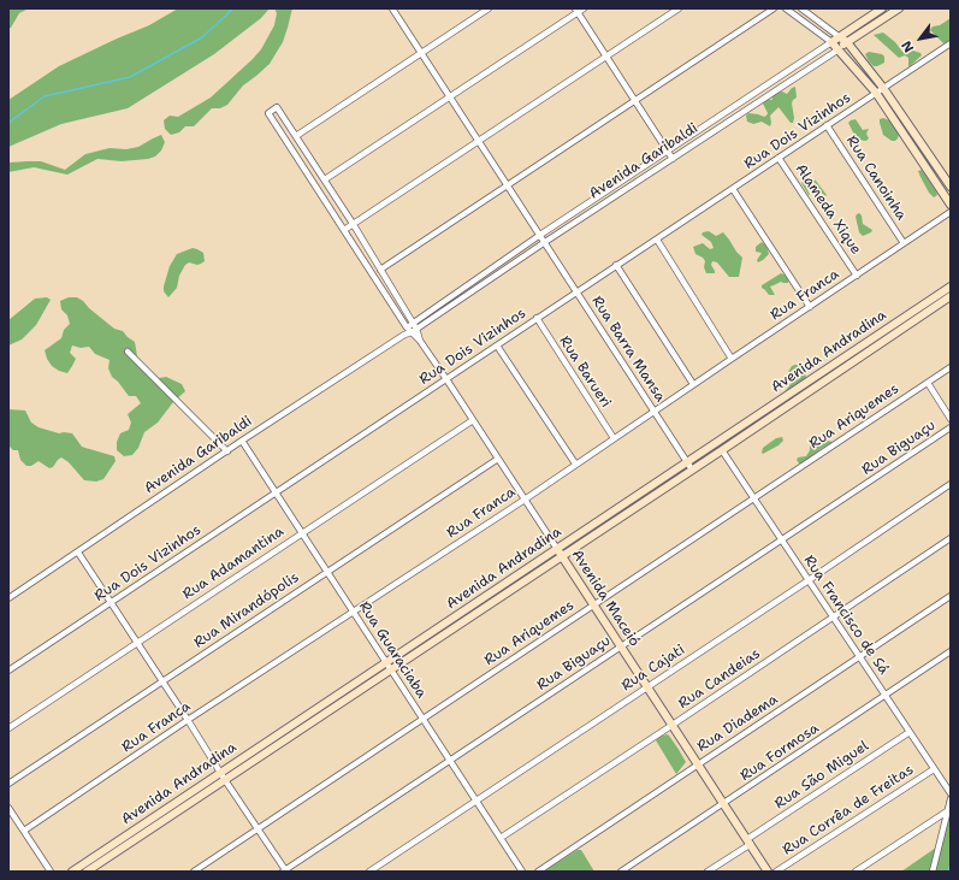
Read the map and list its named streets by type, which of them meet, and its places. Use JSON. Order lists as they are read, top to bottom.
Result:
{
  "streets": {
    "main road": ["Avenida Garibaldi", "Avenida Andradina", "Avenida Maceió"],
    "street": [
      "Rua Dois Vizinhos",
      "Rua Canoinha",
      "Alameda Xique",
      "Rua Franca",
      "Rua Barra Mansa",
      "Rua Barueri",
      "Rua Ariquemes",
      "Rua Biguaçu",
      "Rua Adamantina",
      "Rua Mirandópolis",
      "Rua Francisco de Sá",
      "Rua Guaraciaba",
      "Rua Cajati",
      "Rua Candeias",
      "Rua Diadema",
      "Rua Formosa",
      "Rua São Miguel",
      "Rua Corrêa de Freitas"
    ]
  },
  "crossings": [
    ["Rua Dois Vizinhos", "Rua Canoinha"],
    ["Rua Dois Vizinhos", "Alameda Xique"],
    ["Rua Dois Vizinhos", "Rua Barra Mansa"],
    ["Rua Dois Vizinhos", "Rua Barueri"],
    ["Rua Dois Vizinhos", "Avenida Maceió"],
    ["Rua Dois Vizinhos", "Rua Guaraciaba"],
    ["Avenida Garibaldi", "Rua Barra Mansa"],
    ["Avenida Garibaldi", "Avenida Maceió"],
    ["Avenida Garibaldi", "Rua Guaraciaba"],
    ["Rua Canoinha", "Rua Franca"],
    ["Alameda Xique", "Rua Franca"],
    ["Rua Franca", "Rua Barra Mansa"],
    ["Rua Franca", "Rua Barueri"],
    ["Rua Franca", "Avenida Maceió"],
    ["Rua Franca", "Rua Guaraciaba"],
    ["Rua Barra Mansa", "Avenida Andradina"],
    ["Avenida Andradina", "Avenida Maceió"],
    ["Avenida Andradina", "Rua Francisco de Sá"],
    ["Avenida Andradina", "Rua Guaraciaba"],
    ["Rua Ariquemes", "Avenida Maceió"],
    ["Rua Ariquemes", "Rua Francisco de Sá"],
    ["Rua Ariquemes", "Rua Guaraciaba"],
    ["Rua Biguaçu", "Avenida Maceió"],
    ["Rua Biguaçu", "Rua Francisco de Sá"],
    ["Rua Biguaçu", "Rua Guaraciaba"],
    ["Rua Adamantina", "Avenida Maceió"],
    ["Rua Adamantina", "Rua Guaraciaba"],
    ["Avenida Maceió", "Rua Mirandópolis"],
    ["Avenida Maceió", "Rua Cajati"],
    ["Avenida Maceió", "Rua Candeias"],
    ["Avenida Maceió", "Rua Diadema"],
    ["Avenida Maceió", "Rua Formosa"],
    ["Avenida Maceió", "Rua São Miguel"],
    ["Rua Mirandópolis", "Rua Guaraciaba"],
    ["Rua Francisco de Sá", "Rua Cajati"],
    ["Rua Francisco de Sá", "Rua Candeias"],
    ["Rua Francisco de Sá", "Rua Diadema"],
    ["Rua Francisco de Sá", "Rua Formosa"],
    ["Rua Francisco de Sá", "Rua São Miguel"],
    ["Rua Francisco de Sá", "Rua Corrêa de Freitas"],
    ["Rua Guaraciaba", "Rua Cajati"],
    ["Rua Guaraciaba", "Rua Candeias"]
  ],
  "north": "bottom left"
}
